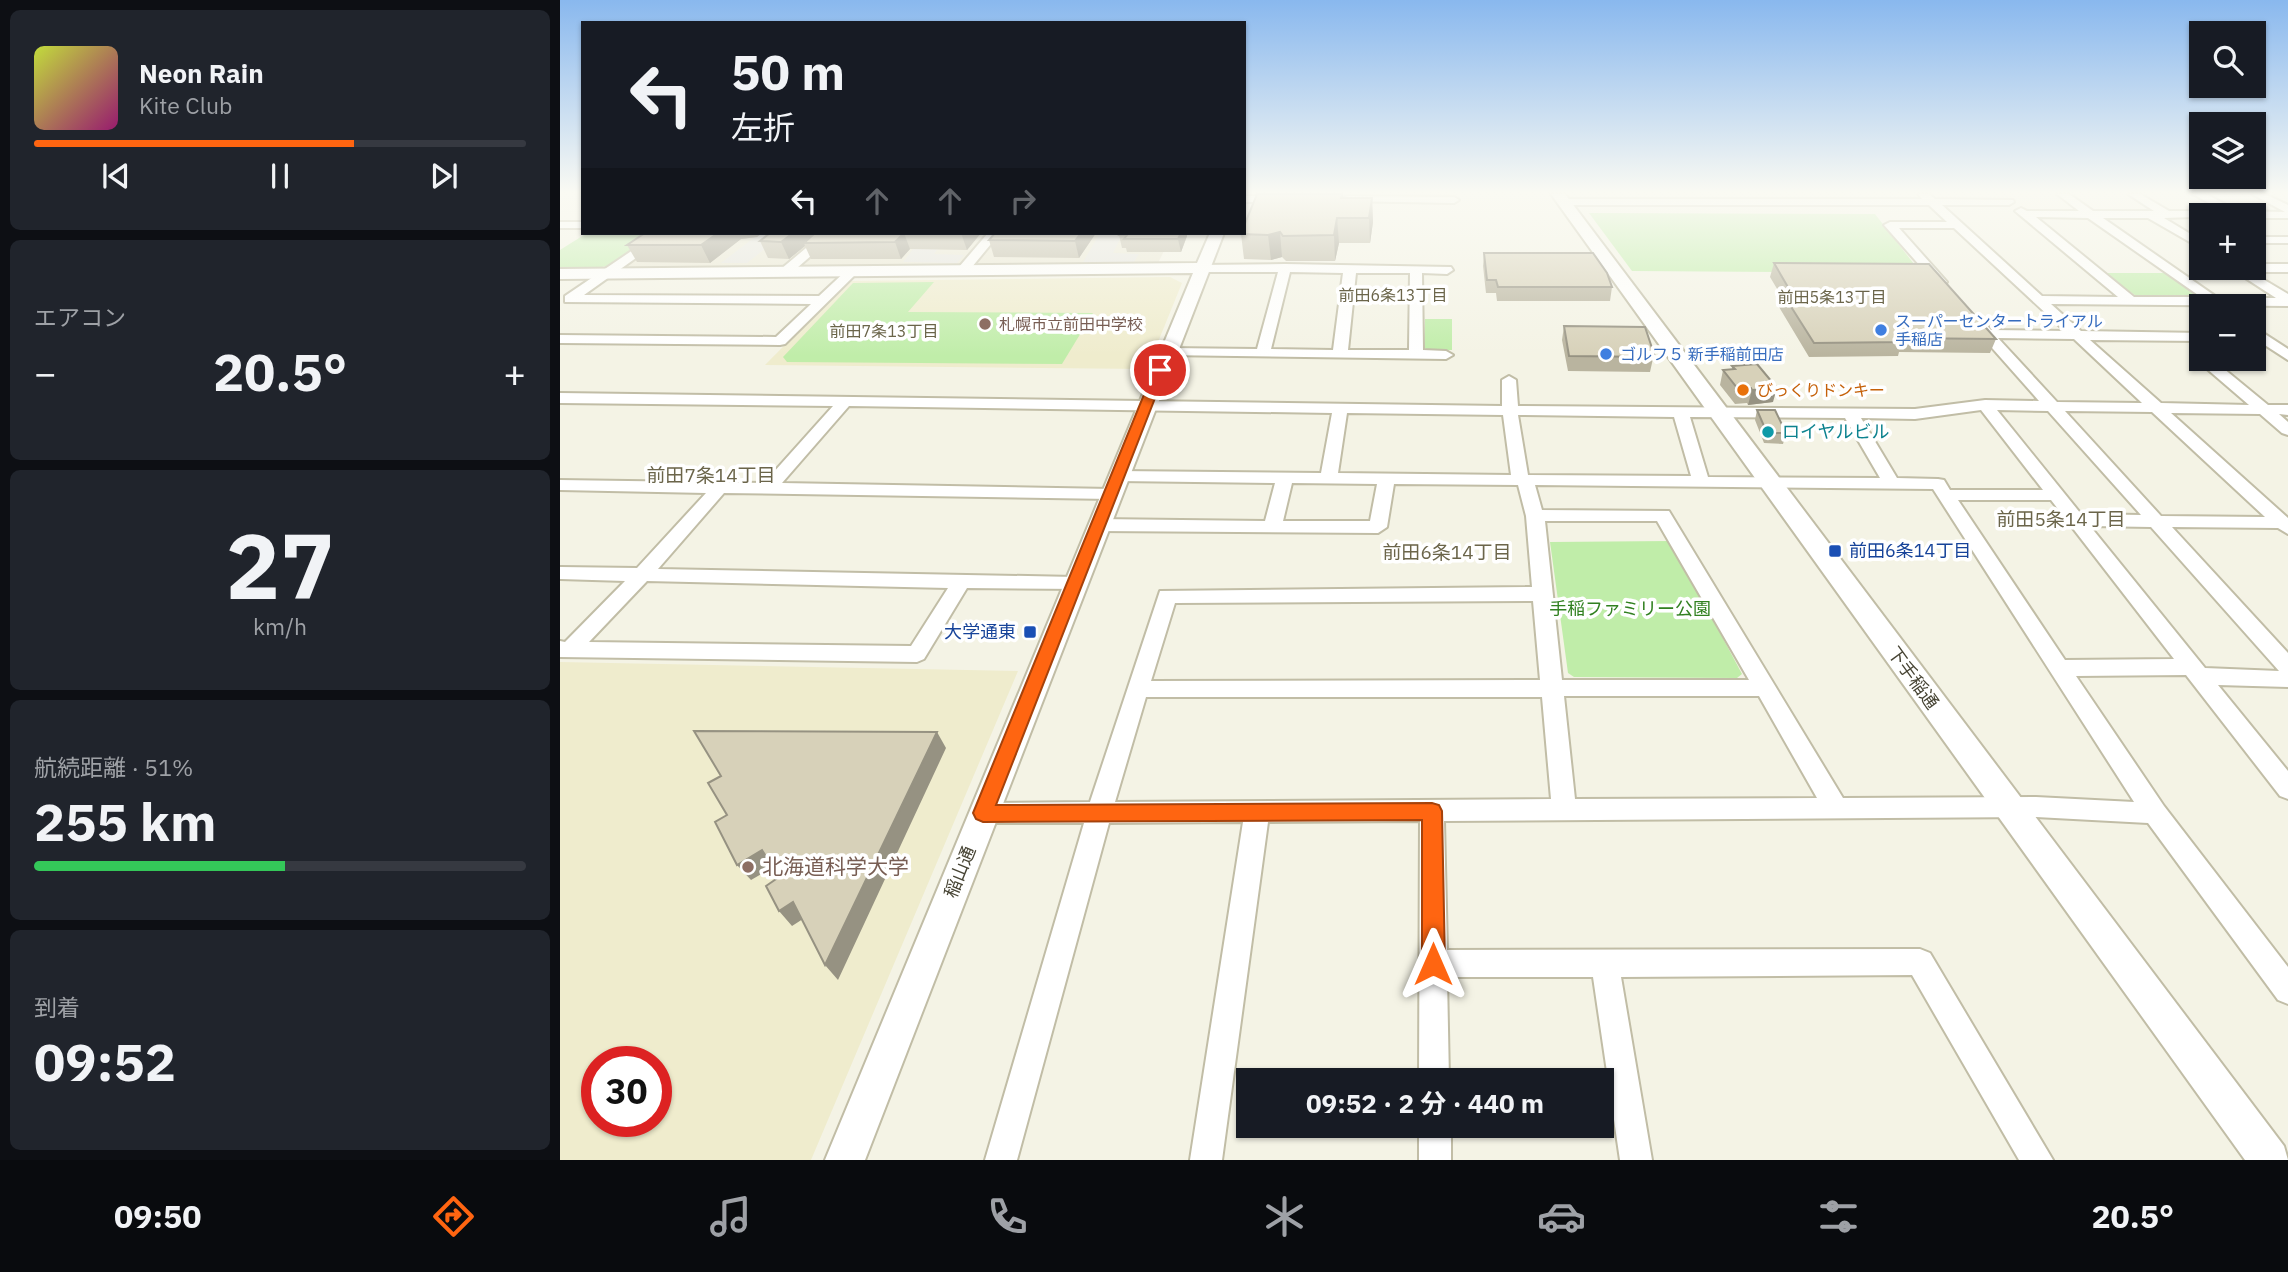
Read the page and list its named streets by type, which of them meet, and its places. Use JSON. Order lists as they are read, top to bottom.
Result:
{
  "streets": {
    "street": ["下手稲通", "稲山通"]
  },
  "districts": [
    "前田6条13丁目",
    "前田5条13丁目",
    "前田7条13丁目",
    "前田7条14丁目",
    "前田5条14丁目",
    "前田6条14丁目"
  ],
  "parks": ["手稲ファミリー公園"],
  "places": {
    "other": [
      "札幌市立前田中学校",
      "スーパーセンタートライアル 手稲店",
      "ゴルフ５ 新手稲前田店",
      "びっくりドンキー",
      "ロイヤルビル",
      "北海道科学大学"
    ],
    "transit": ["前田6条14丁目", "大学通東"]
  },
  "page": {
    "map_buttons": ["+", "−"],
    "turn": ["50 m", "左折"],
    "song": ["Neon Rain", "Kite Club"],
    "tile": [
      "エアコン",
      ["27", "km/h"],
      ["航続距離 · 51%", "255 km"],
      ["到着", "09:52"]
    ],
    "heat": ["−", "20.5°", "+"],
    "limit": "30",
    "trip": "09:52 · 2 分 · 440 m",
    "tabs": ["09:50", "20.5°"]
  }
}
